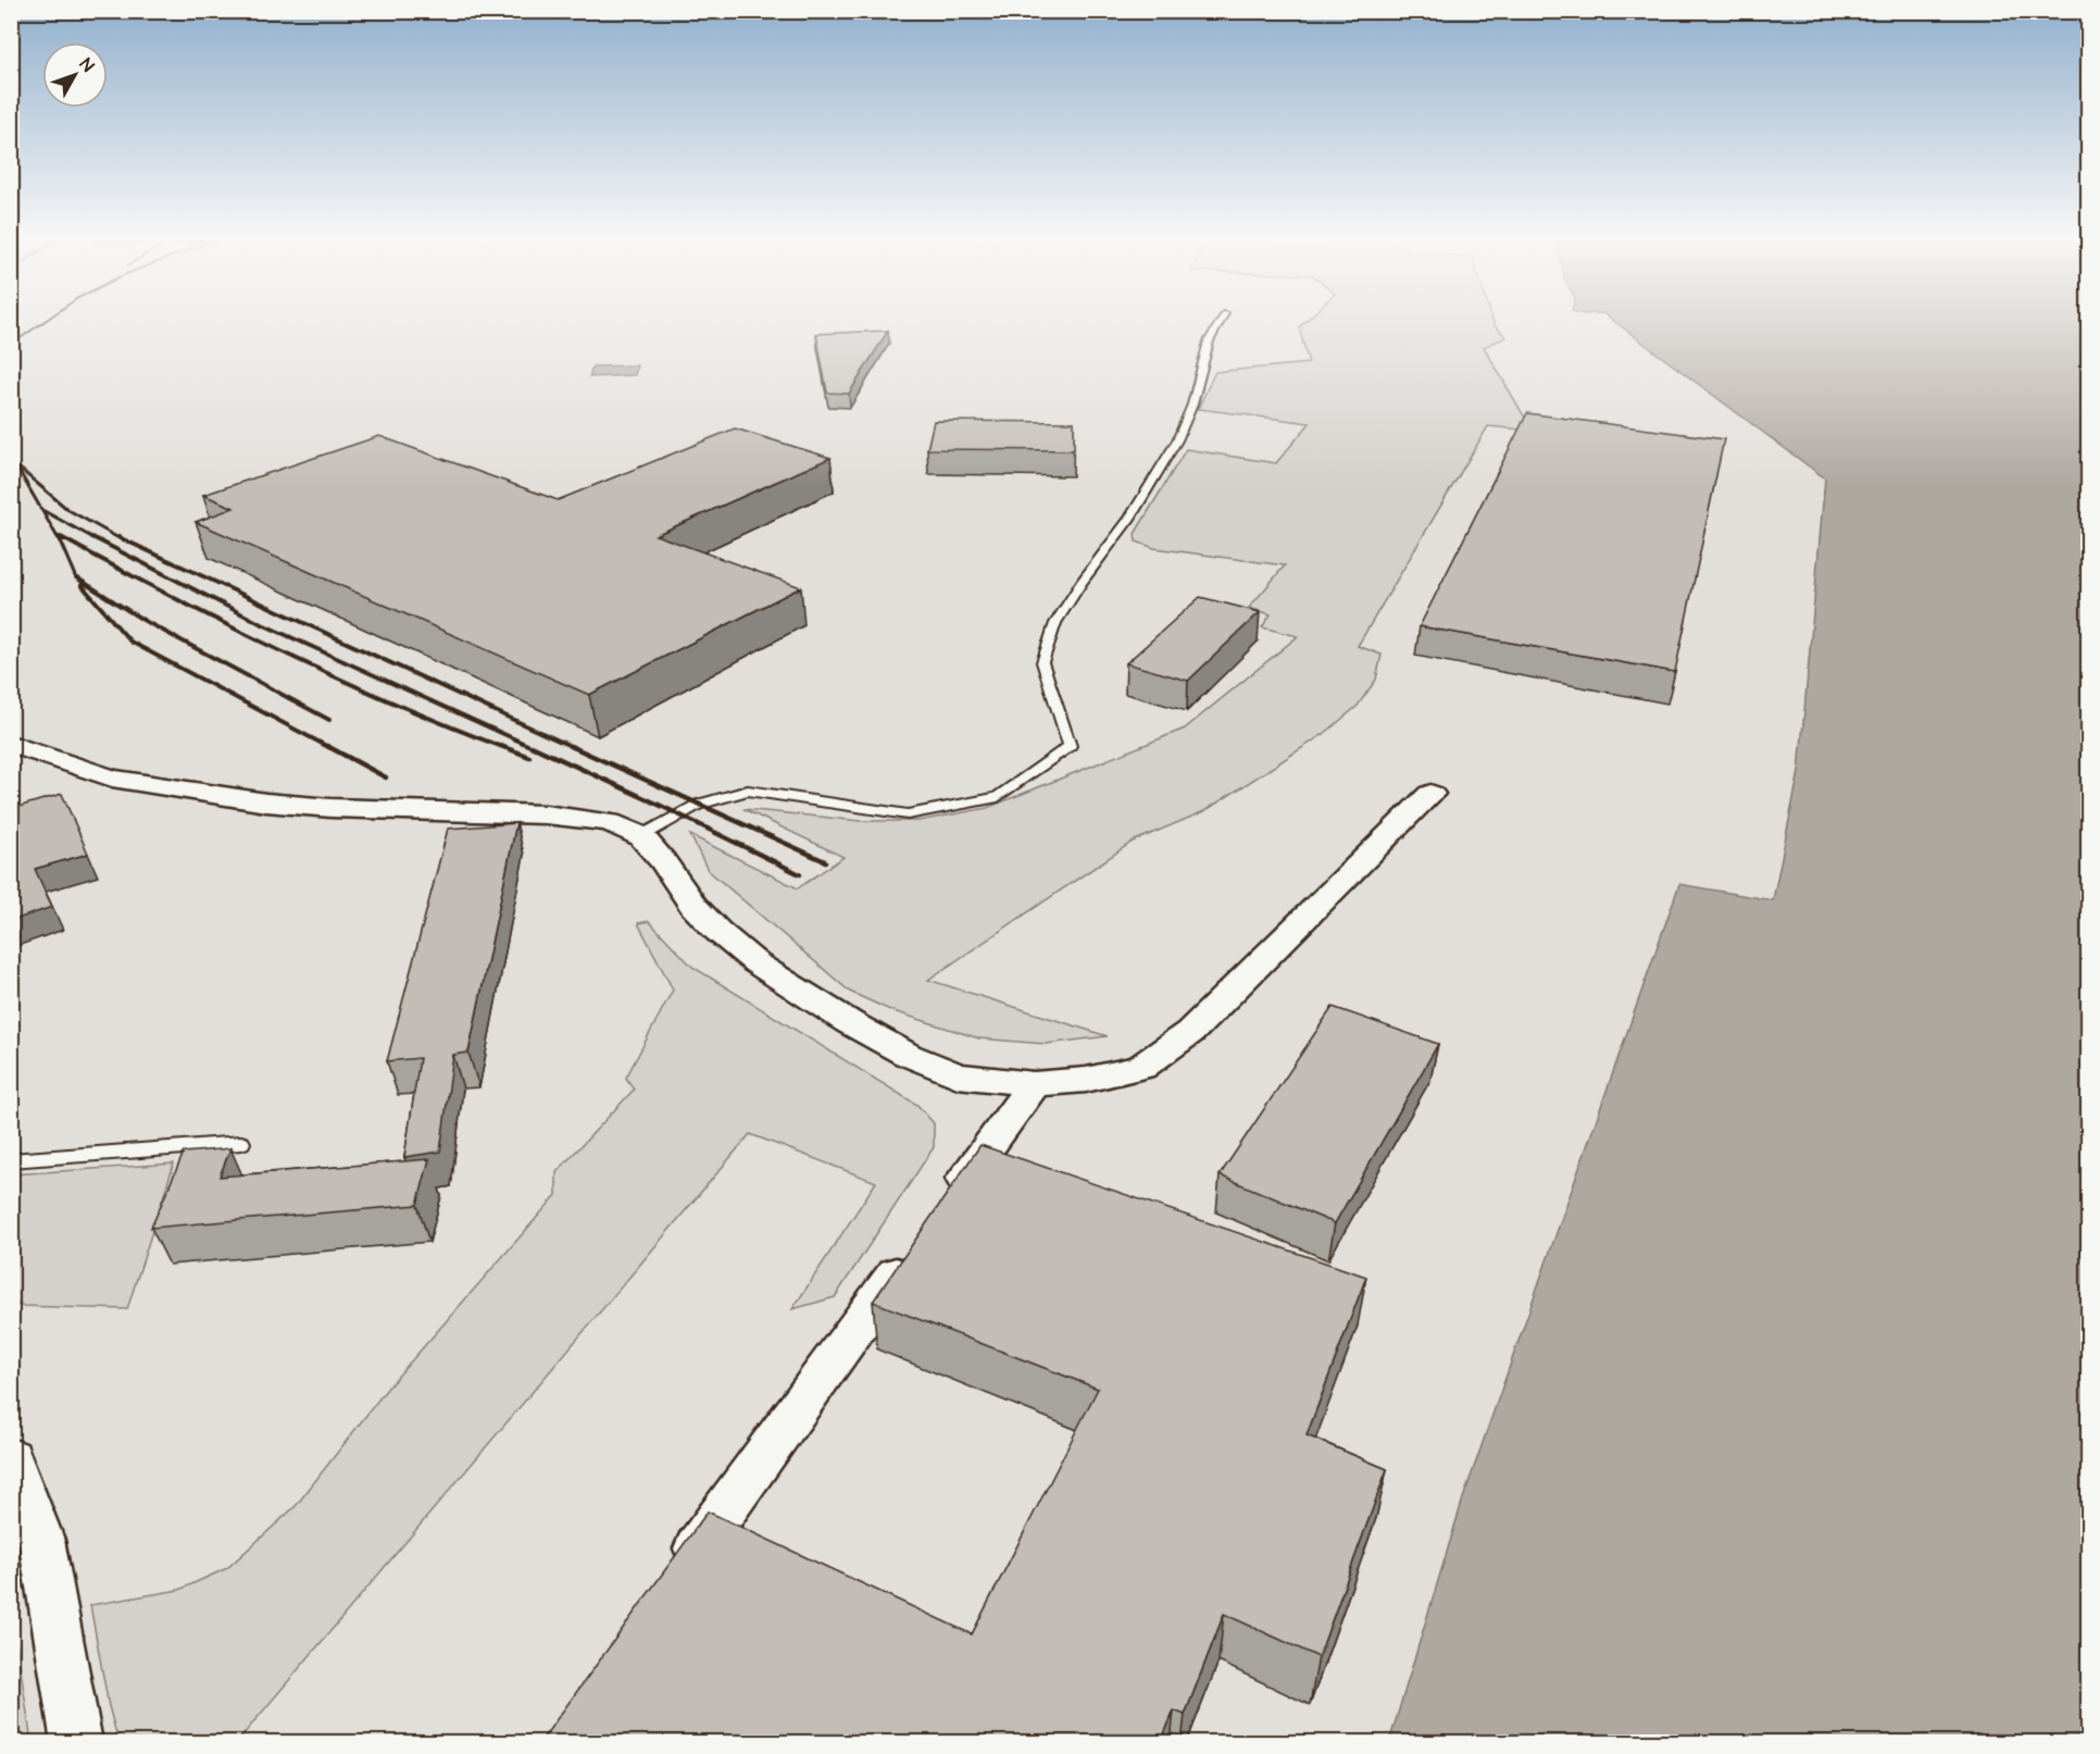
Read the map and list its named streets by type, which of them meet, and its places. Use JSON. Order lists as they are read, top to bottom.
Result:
{
  "north": "top right"
}
